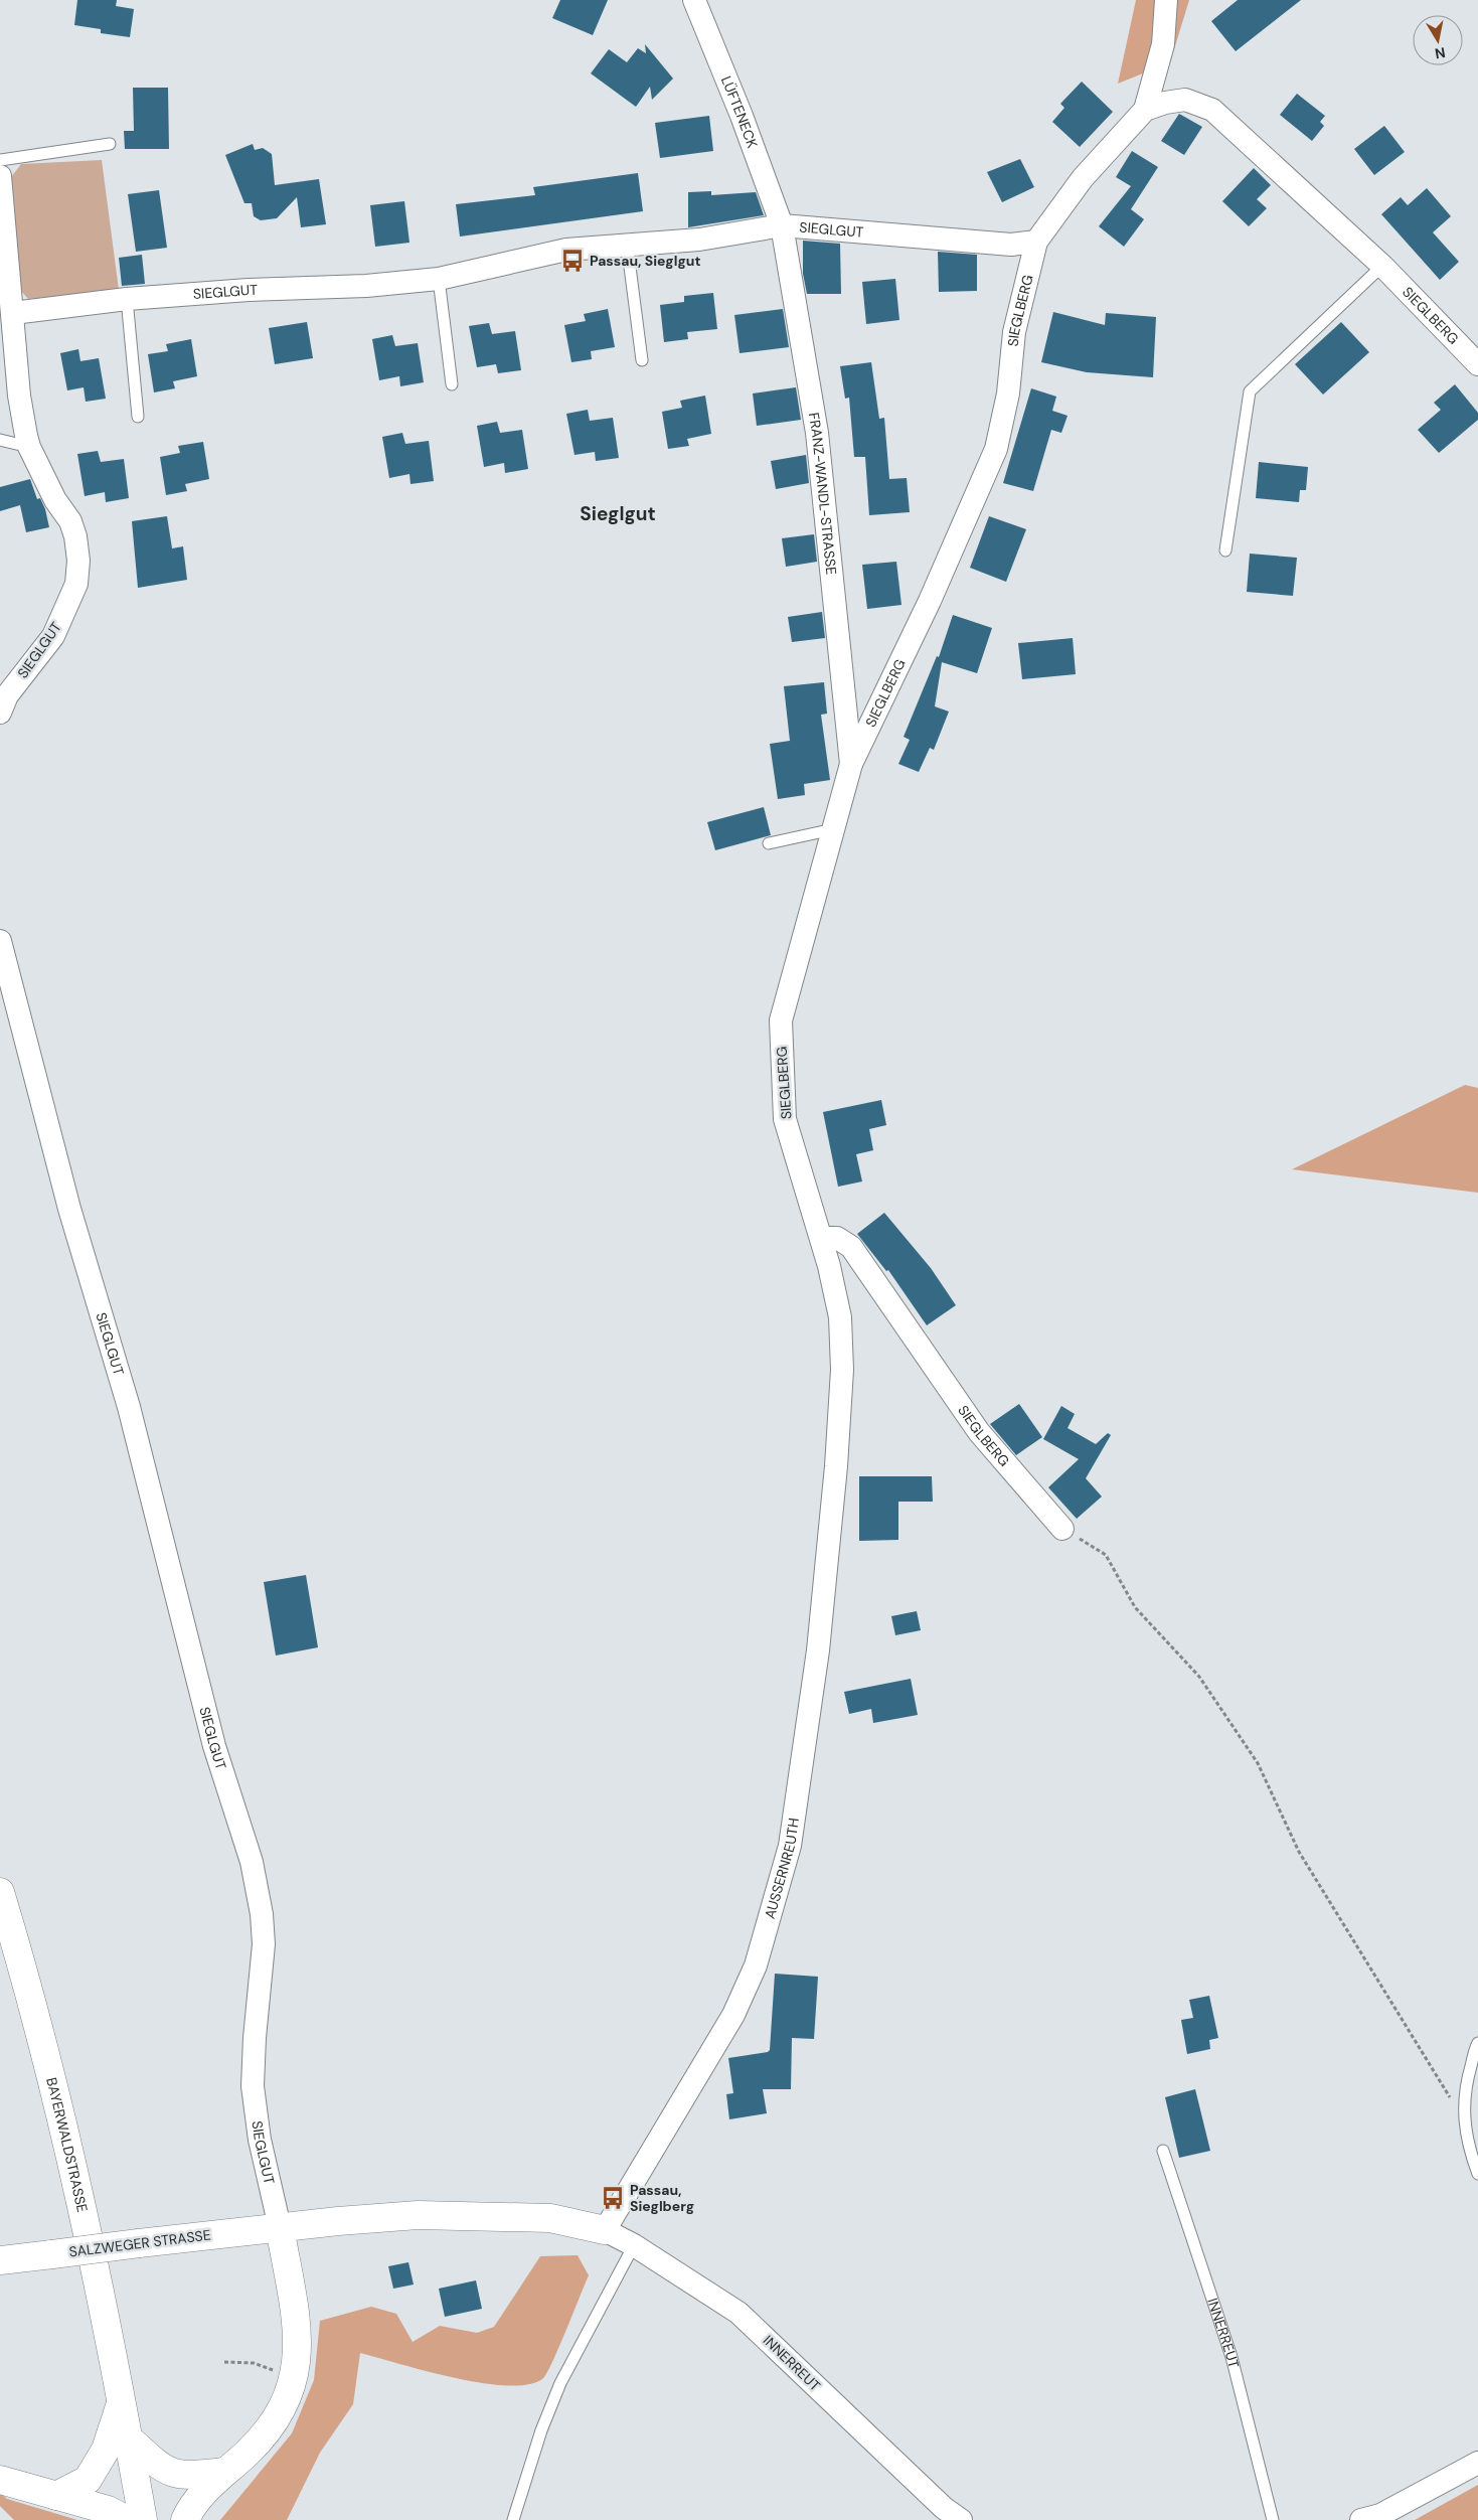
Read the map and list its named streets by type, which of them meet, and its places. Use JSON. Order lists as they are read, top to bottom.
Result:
{
  "streets": {
    "main road": ["BAYERWALDSTRASSE", "SALZWEGER STRASSE"],
    "street": [
      "LÜFTENECK",
      "SIEGLGUT",
      "SIEGLBERG",
      "FRANZ-WANDL-STRASSE",
      "AUSSERNREUTH",
      "INNERREUT"
    ]
  },
  "crossings": [
    ["LÜFTENECK", "SIEGLGUT"],
    ["LÜFTENECK", "FRANZ-WANDL-STRASSE"],
    ["SIEGLGUT", "SIEGLBERG"],
    ["SIEGLGUT", "FRANZ-WANDL-STRASSE"],
    ["SIEGLGUT", "SALZWEGER STRASSE"],
    ["SIEGLBERG", "FRANZ-WANDL-STRASSE"],
    ["SIEGLBERG", "AUSSERNREUTH"],
    ["AUSSERNREUTH", "INNERREUT"]
  ],
  "districts": ["Sieglgut"],
  "places": {
    "bus stop": ["Passau, Sieglgut", "Passau, Sieglberg"]
  },
  "north": "bottom"
}
